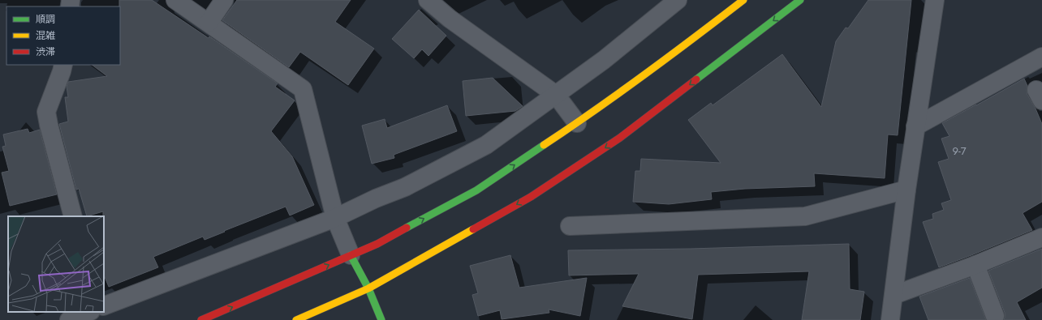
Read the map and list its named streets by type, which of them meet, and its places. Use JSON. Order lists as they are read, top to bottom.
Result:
{
  "house_numbers": ["9-7"],
  "legend": ["順調", "混雑", "渋滞"]
}
